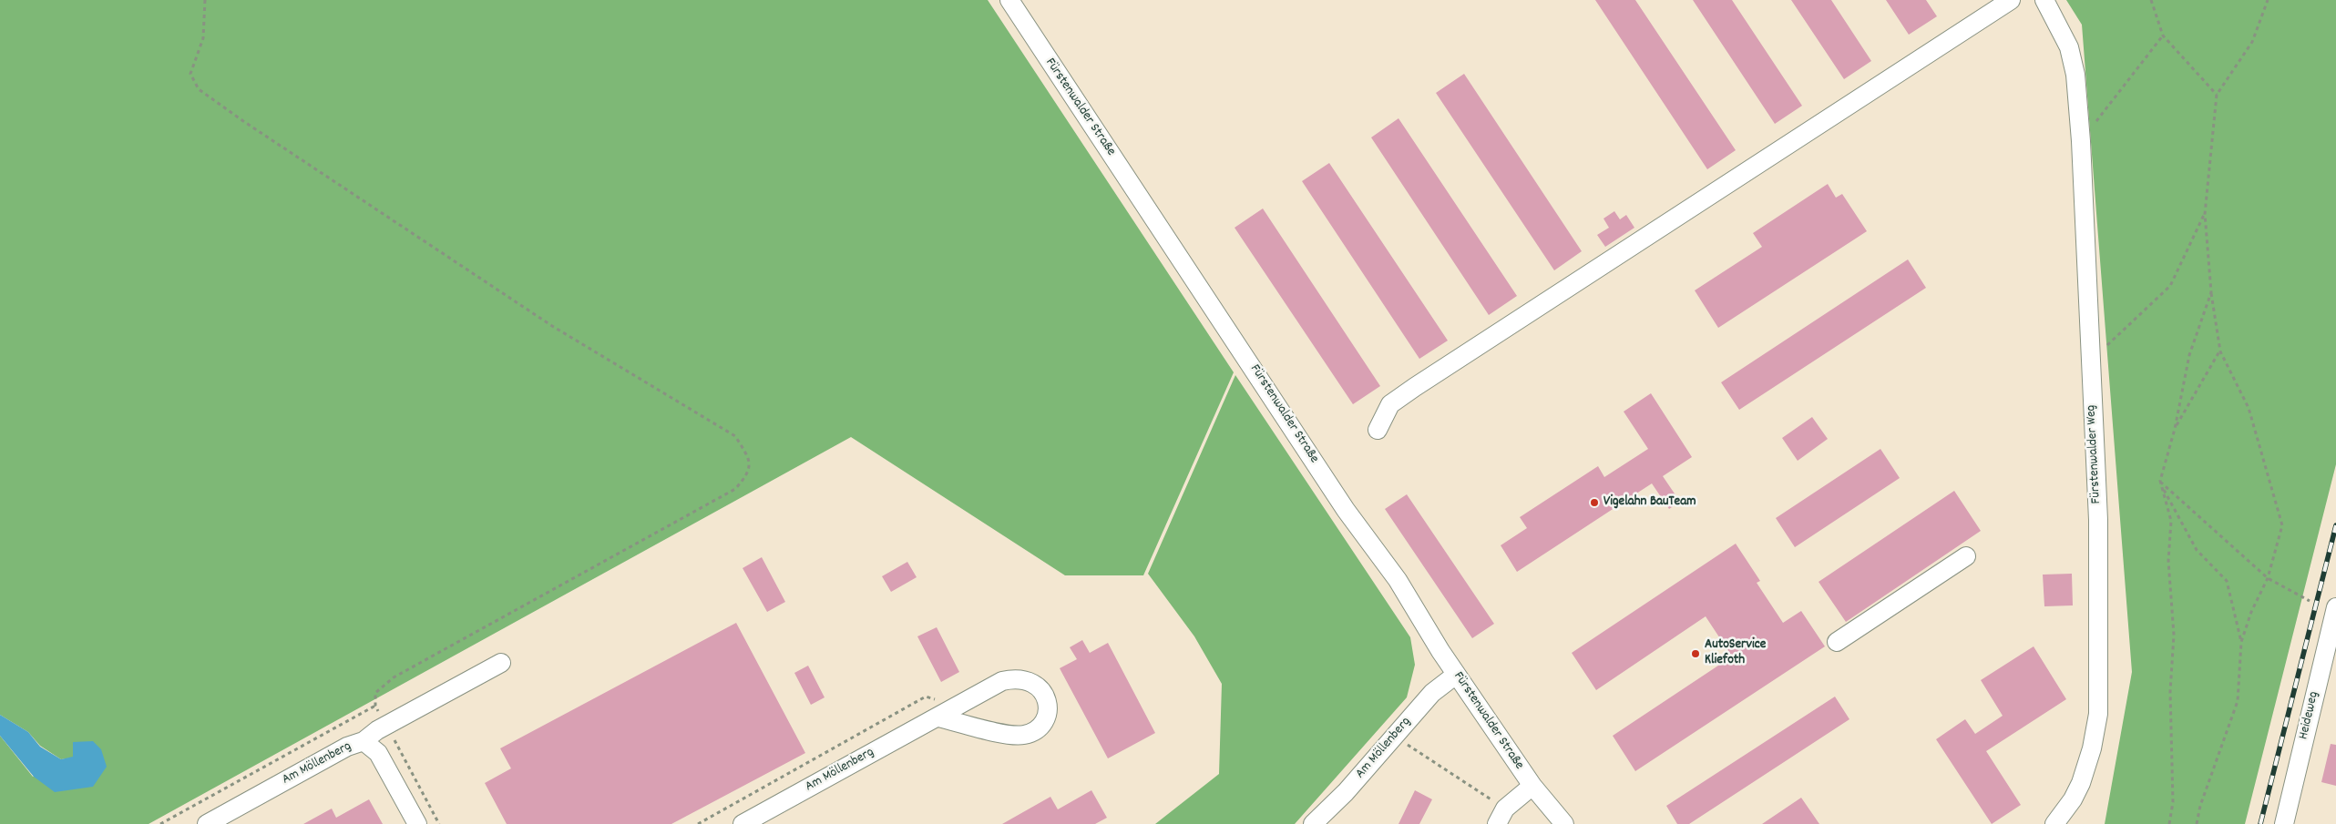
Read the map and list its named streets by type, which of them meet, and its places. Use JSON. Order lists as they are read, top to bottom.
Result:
{
  "streets": {
    "street": [
      "Fürstenwalder Straße",
      "Fürstenwalder Weg",
      "Heideweg",
      "Am Möllenberg"
    ]
  },
  "crossings": [
    ["Fürstenwalder Straße", "Am Möllenberg"]
  ],
  "places": ["Vigelahn BauTeam", "AutoService Kliefoth"]
}
